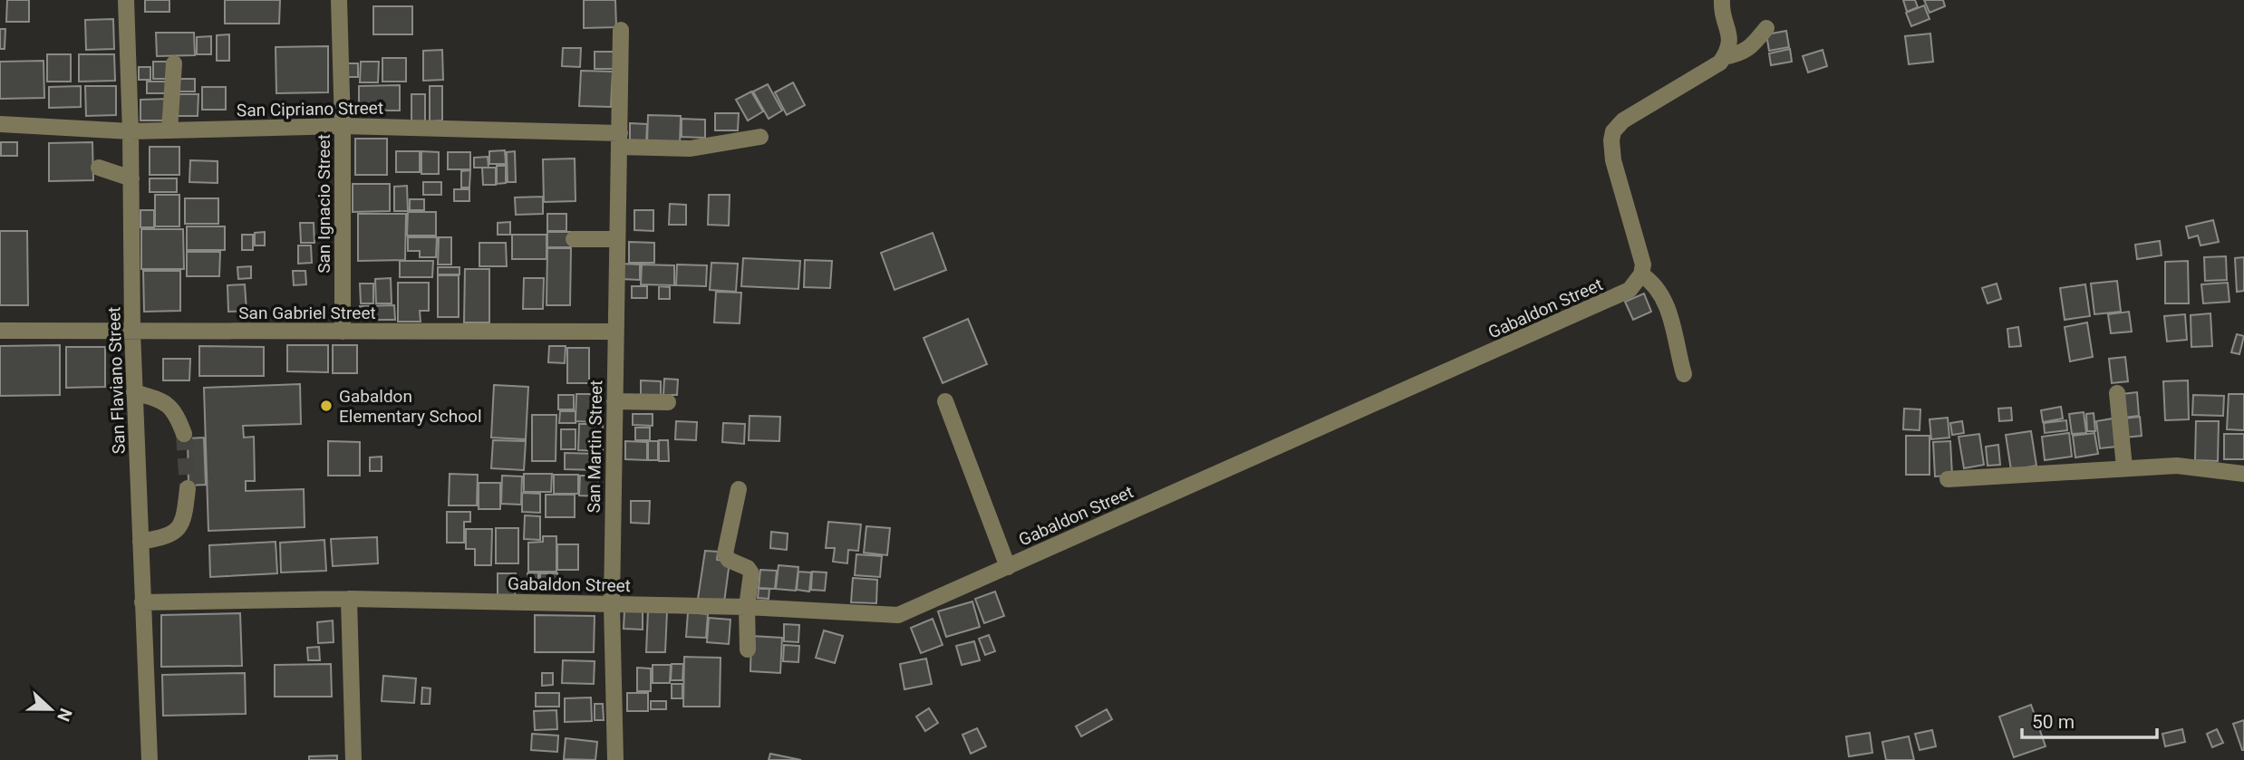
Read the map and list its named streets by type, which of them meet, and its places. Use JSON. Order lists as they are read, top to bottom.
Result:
{
  "streets": {
    "street": [
      "San Cipriano Street",
      "San Ignacio Street",
      "Gabaldon Street",
      "San Gabriel Street",
      "San Flaviano Street",
      "San Martin Street"
    ]
  },
  "crossings": [
    ["San Cipriano Street", "San Ignacio Street"],
    ["San Cipriano Street", "San Flaviano Street"],
    ["San Cipriano Street", "San Martin Street"],
    ["San Ignacio Street", "San Gabriel Street"],
    ["Gabaldon Street", "San Flaviano Street"],
    ["Gabaldon Street", "San Martin Street"],
    ["San Gabriel Street", "San Flaviano Street"],
    ["San Gabriel Street", "San Martin Street"]
  ],
  "places": ["Gabaldon Elementary School"],
  "scale_bar": "50 m",
  "north": "right"
}
